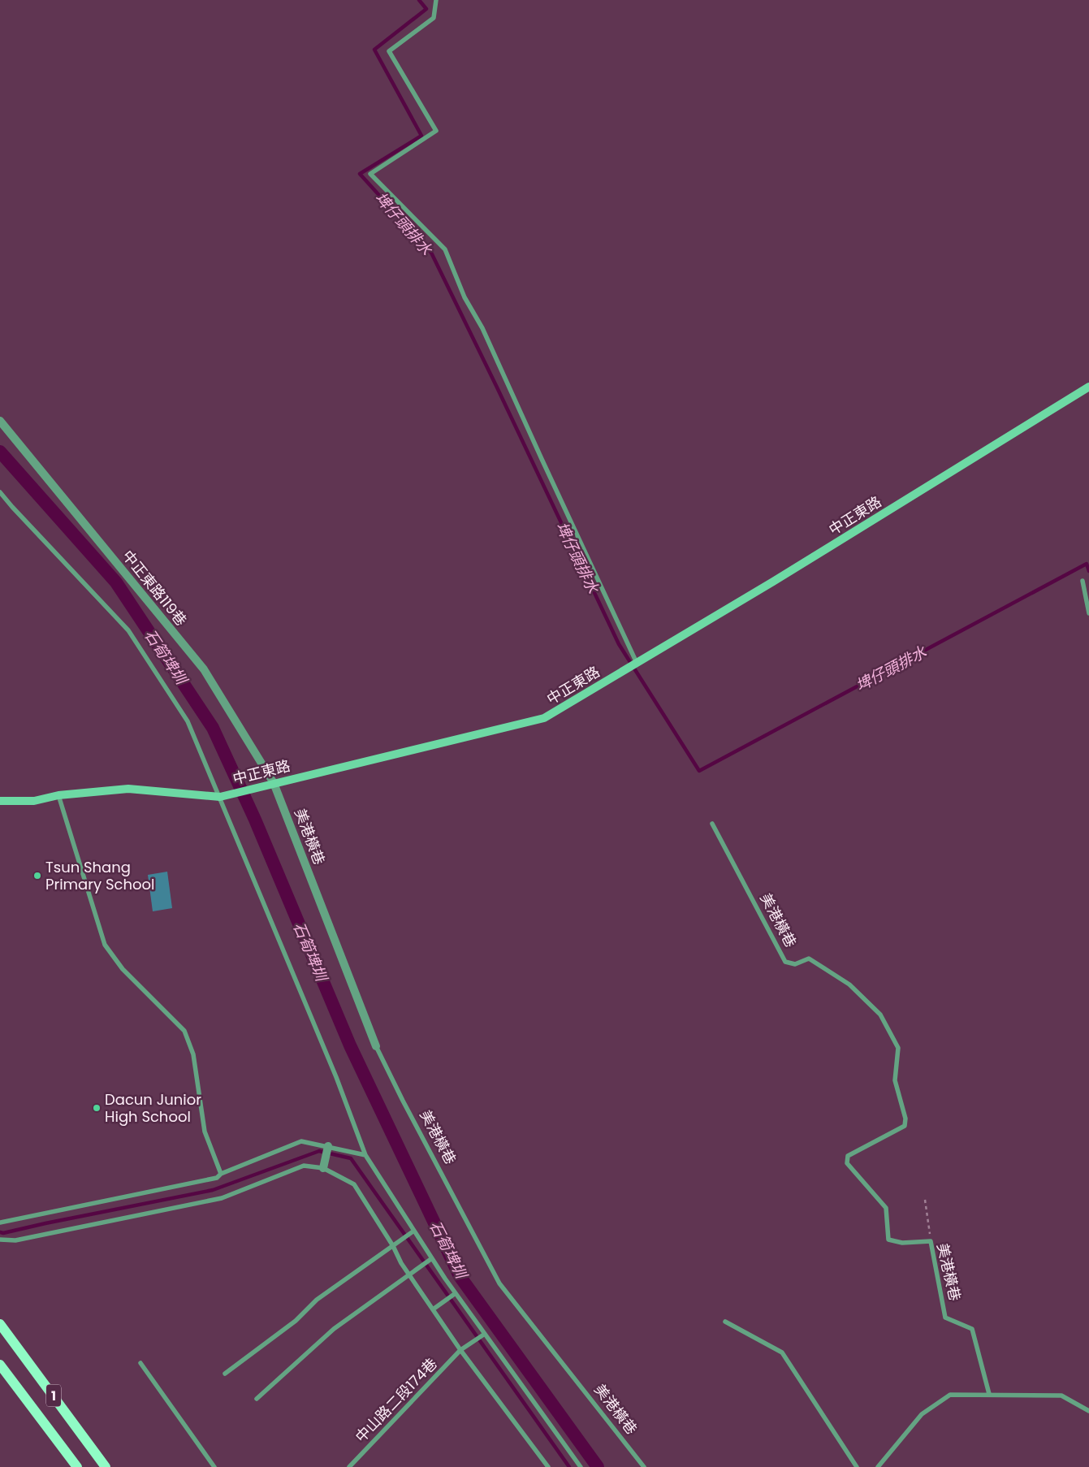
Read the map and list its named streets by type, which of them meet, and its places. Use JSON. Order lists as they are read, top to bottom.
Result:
{
  "streets": {
    "main road": ["中正東路", "1"],
    "street": ["中正東路119巷", "美港橫巷"],
    "lane": ["中山路二段174巷"]
  },
  "crossings": [
    ["中正東路", "中正東路119巷"],
    ["中正東路", "美港橫巷"],
    ["中正東路119巷", "美港橫巷"]
  ],
  "water": ["埤仔頭排水", "石筍埤圳"],
  "places": ["Tsun Shang Primary School", "Dacun Junior High School"]
}
